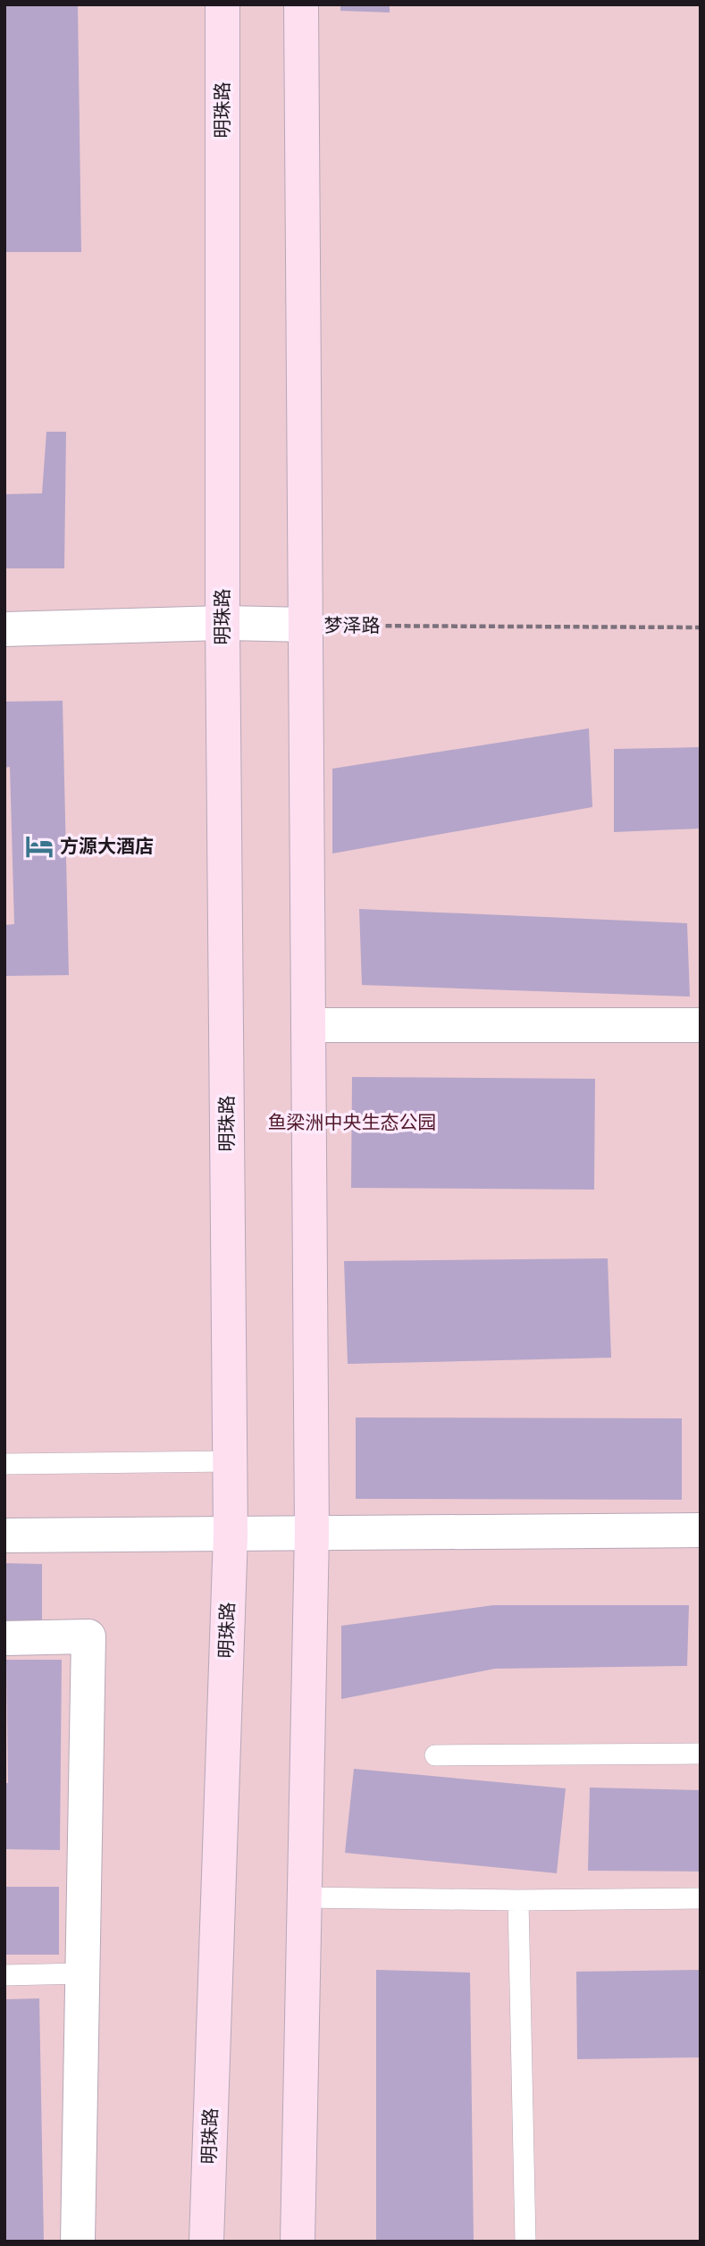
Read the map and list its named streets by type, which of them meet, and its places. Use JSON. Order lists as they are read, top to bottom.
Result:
{
  "streets": {
    "street": ["明珠路", "梦泽路"]
  },
  "crossings": [
    ["明珠路", "梦泽路"]
  ],
  "parks": ["鱼梁洲中央生态公园"],
  "places": {
    "hotel": ["方源大酒店"]
  }
}
